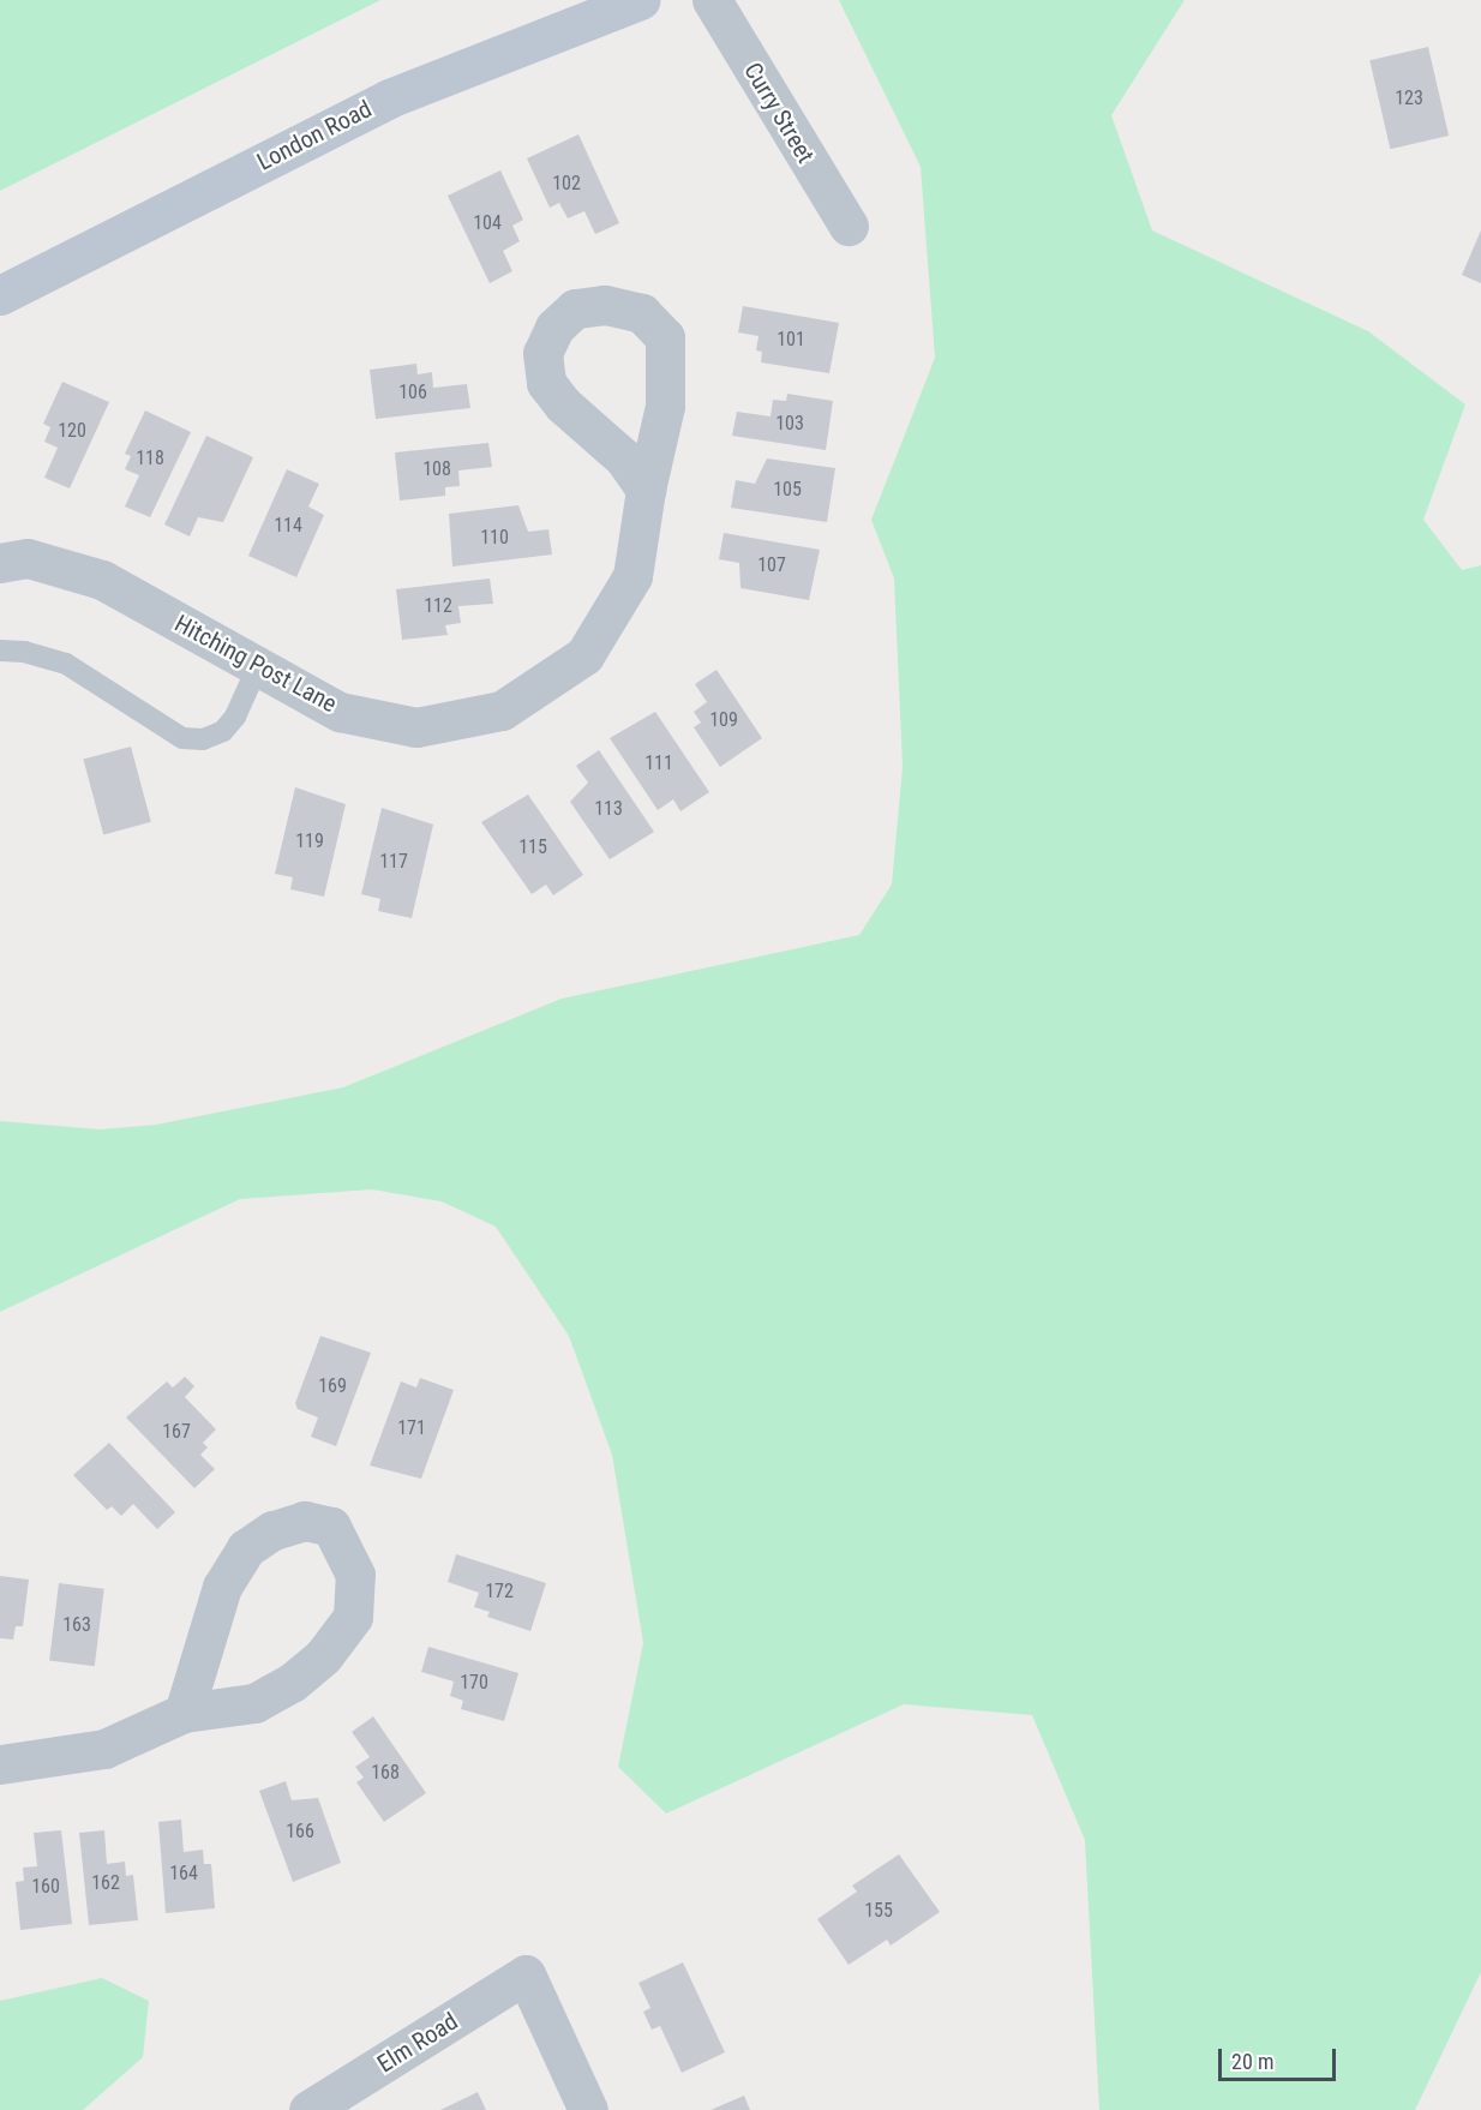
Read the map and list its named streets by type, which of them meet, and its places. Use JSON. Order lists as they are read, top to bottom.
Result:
{
  "streets": {
    "street": [
      "Curry Street",
      "London Road",
      "Hitching Post Lane",
      "Elm Road"
    ]
  },
  "house_numbers": [
    "123",
    "102",
    "104",
    "101",
    "106",
    "103",
    "120",
    "118",
    "108",
    "105",
    "114",
    "110",
    "107",
    "112",
    "109",
    "111",
    "113",
    "119",
    "115",
    "117",
    "169",
    "171",
    "167",
    "172",
    "163",
    "170",
    "168",
    "166",
    "164",
    "162",
    "160",
    "155"
  ],
  "scale_bar": "20 m"
}
